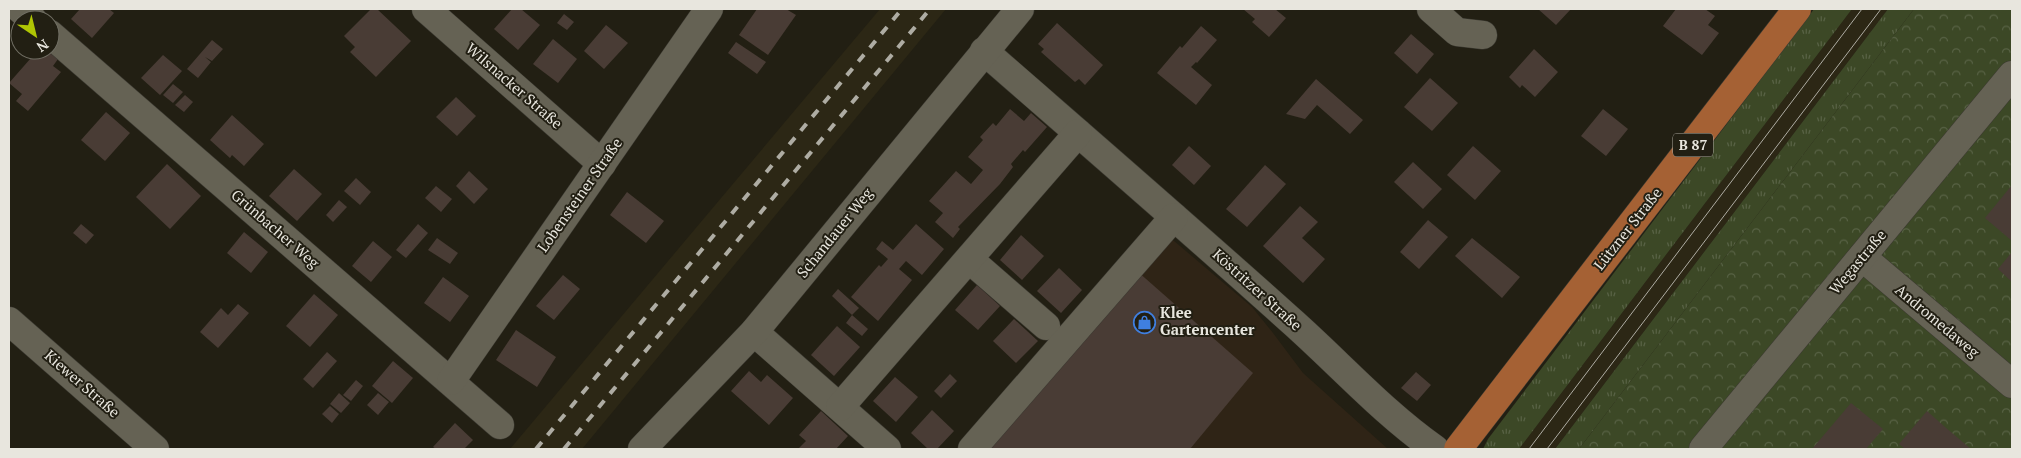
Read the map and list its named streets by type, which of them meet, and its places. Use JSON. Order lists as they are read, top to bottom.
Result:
{
  "streets": {
    "main road": ["B 87", "Lützner Straße"],
    "street": [
      "Wilsnacker Straße",
      "Lobensteiner Straße",
      "Grünbacher Weg",
      "Schandauer Weg",
      "Wegastraße",
      "Köstritzer Straße",
      "Andromedaweg",
      "Kiewer Straße"
    ]
  },
  "crossings": [
    ["Wilsnacker Straße", "Lobensteiner Straße"],
    ["Lobensteiner Straße", "Grünbacher Weg"],
    ["Schandauer Weg", "Köstritzer Straße"],
    ["Wegastraße", "Andromedaweg"]
  ],
  "places": {
    "shop": ["Klee Gartencenter"]
  },
  "north": "bottom right"
}
